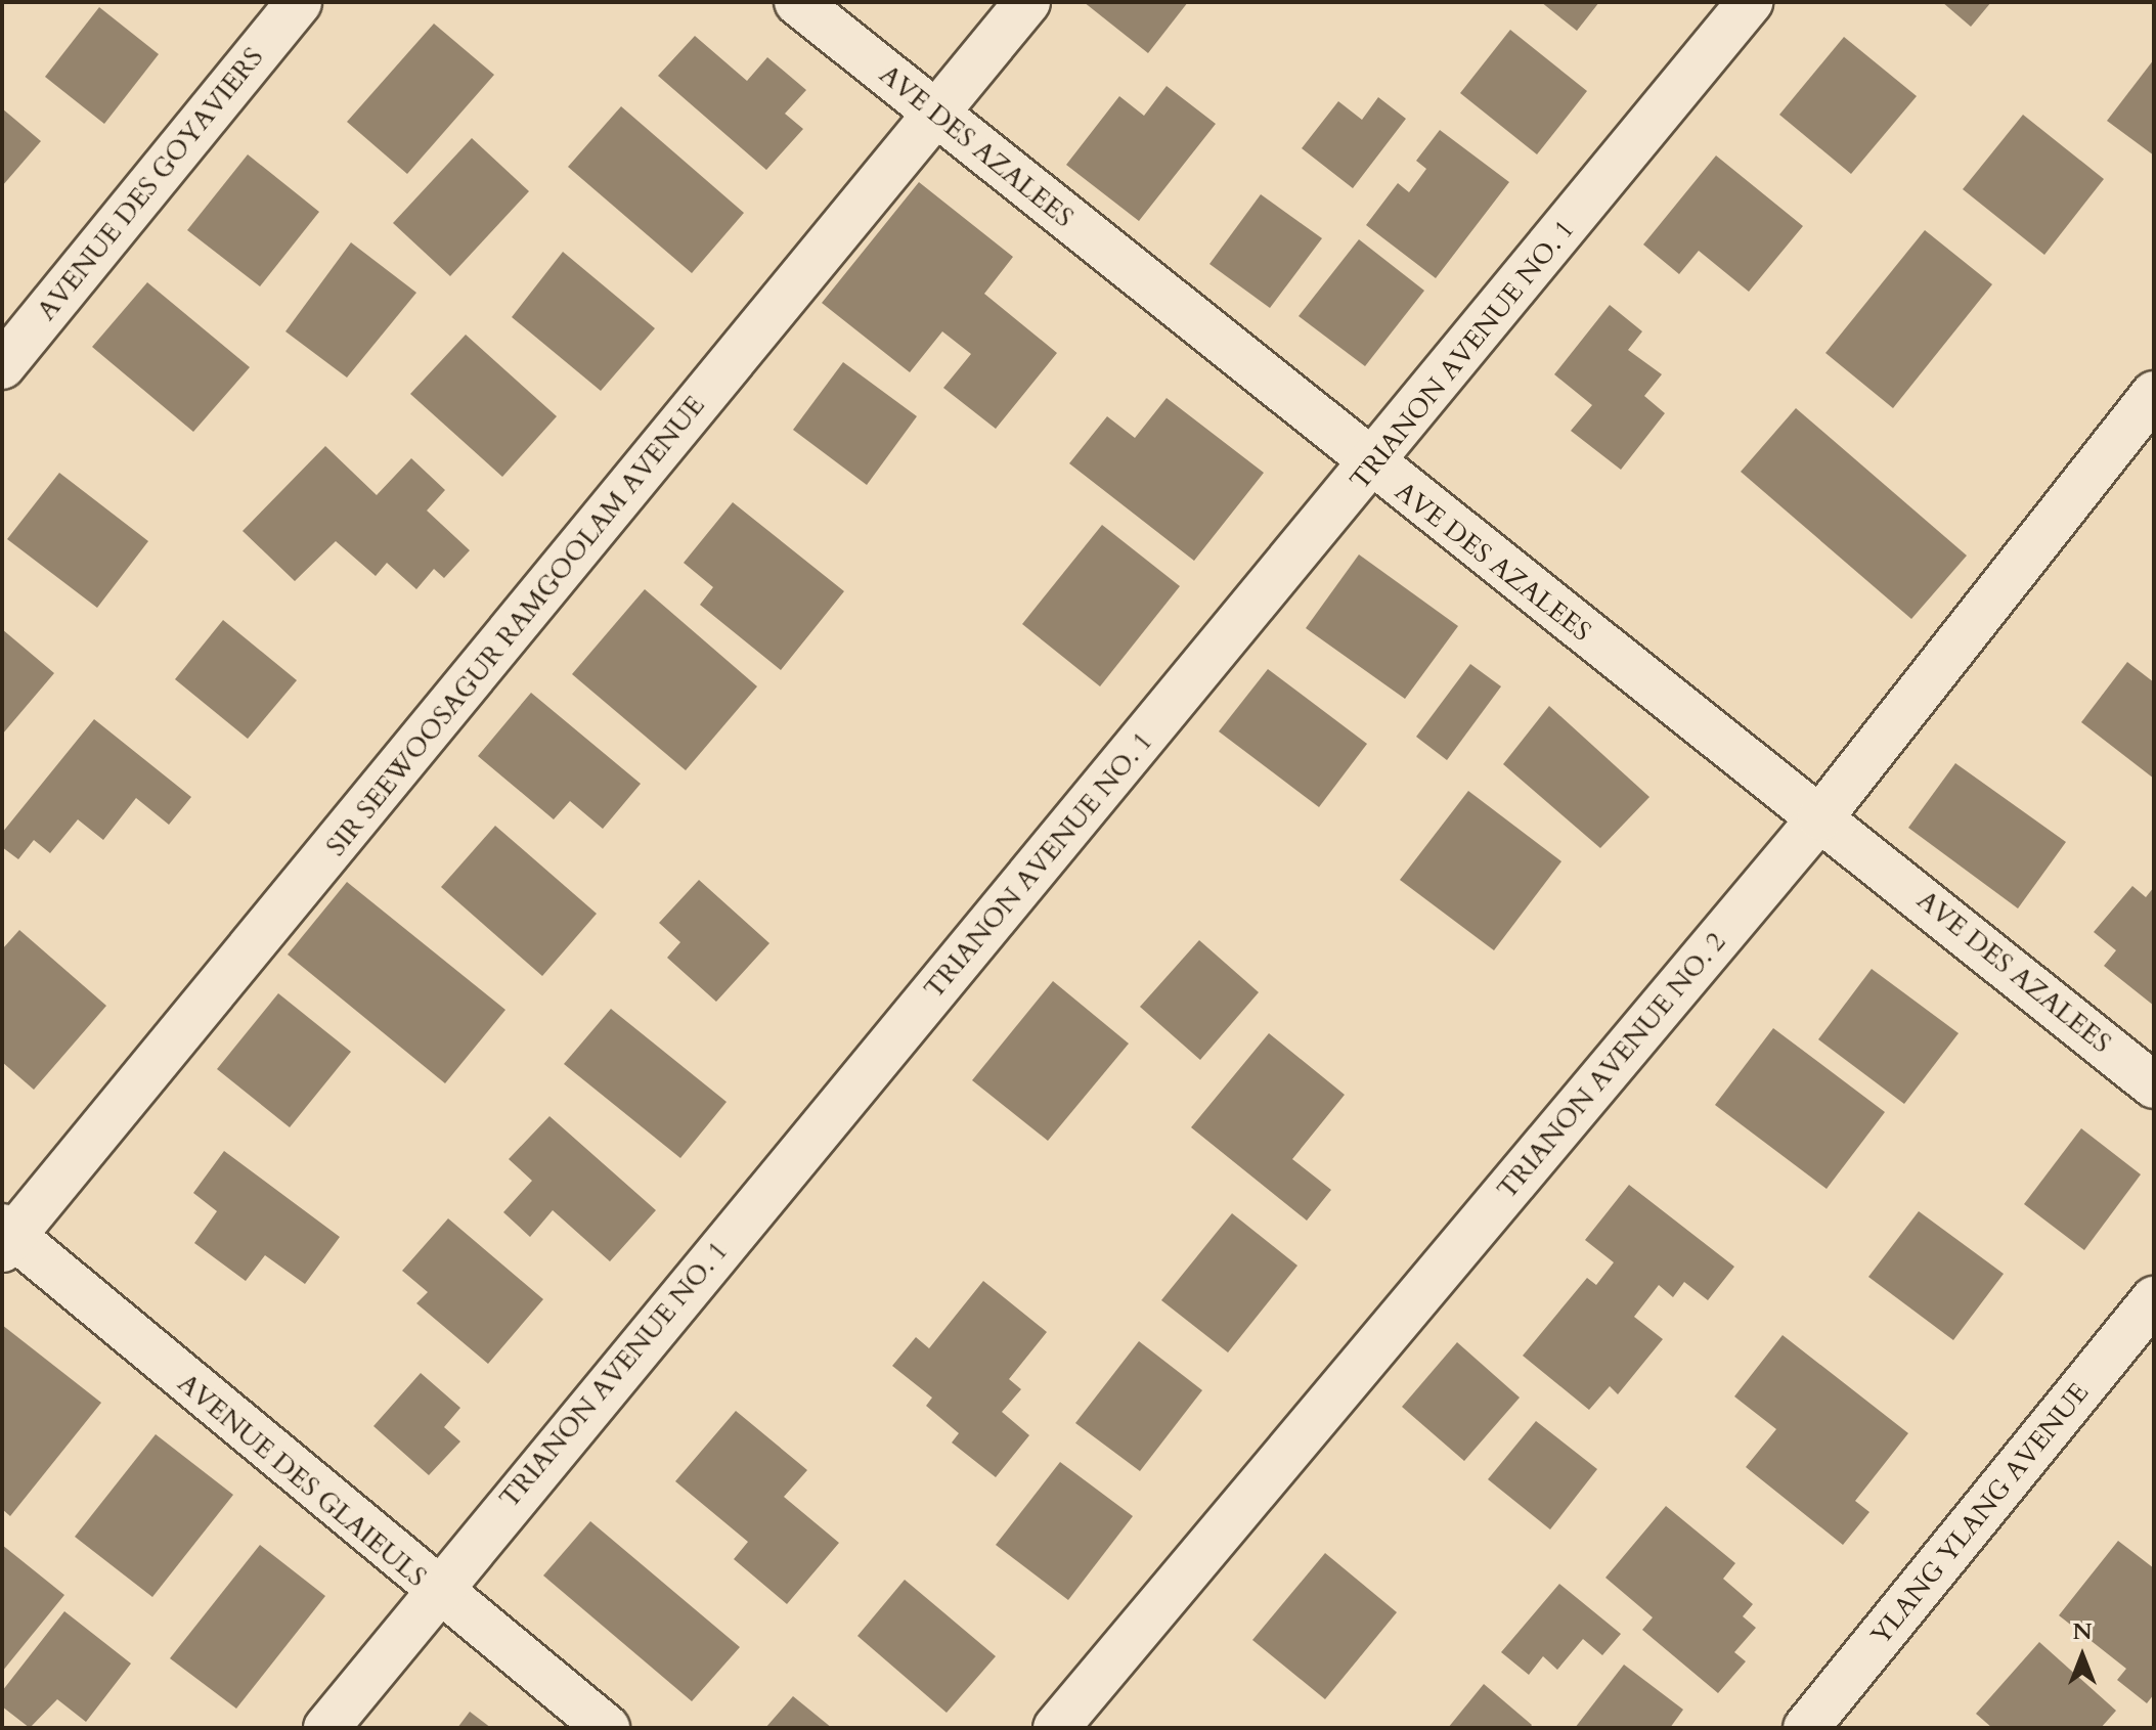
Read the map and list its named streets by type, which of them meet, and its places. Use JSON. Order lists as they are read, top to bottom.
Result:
{
  "streets": {
    "street": [
      "AVE DES AZALEES",
      "AVENUE DES GOYAVIERS",
      "TRIANON AVENUE NO. 1",
      "SIR SEEWOOSAGUR RAMGOOLAM AVENUE",
      "TRIANON AVENUE NO. 2",
      "AVENUE DES GLAIEULS",
      "YLANG YLANG AVENUE"
    ]
  },
  "crossings": [
    ["AVE DES AZALEES", "TRIANON AVENUE NO. 1"],
    ["AVE DES AZALEES", "SIR SEEWOOSAGUR RAMGOOLAM AVENUE"],
    ["AVE DES AZALEES", "TRIANON AVENUE NO. 2"],
    ["TRIANON AVENUE NO. 1", "AVENUE DES GLAIEULS"],
    ["SIR SEEWOOSAGUR RAMGOOLAM AVENUE", "AVENUE DES GLAIEULS"]
  ],
  "north": "top"
}
